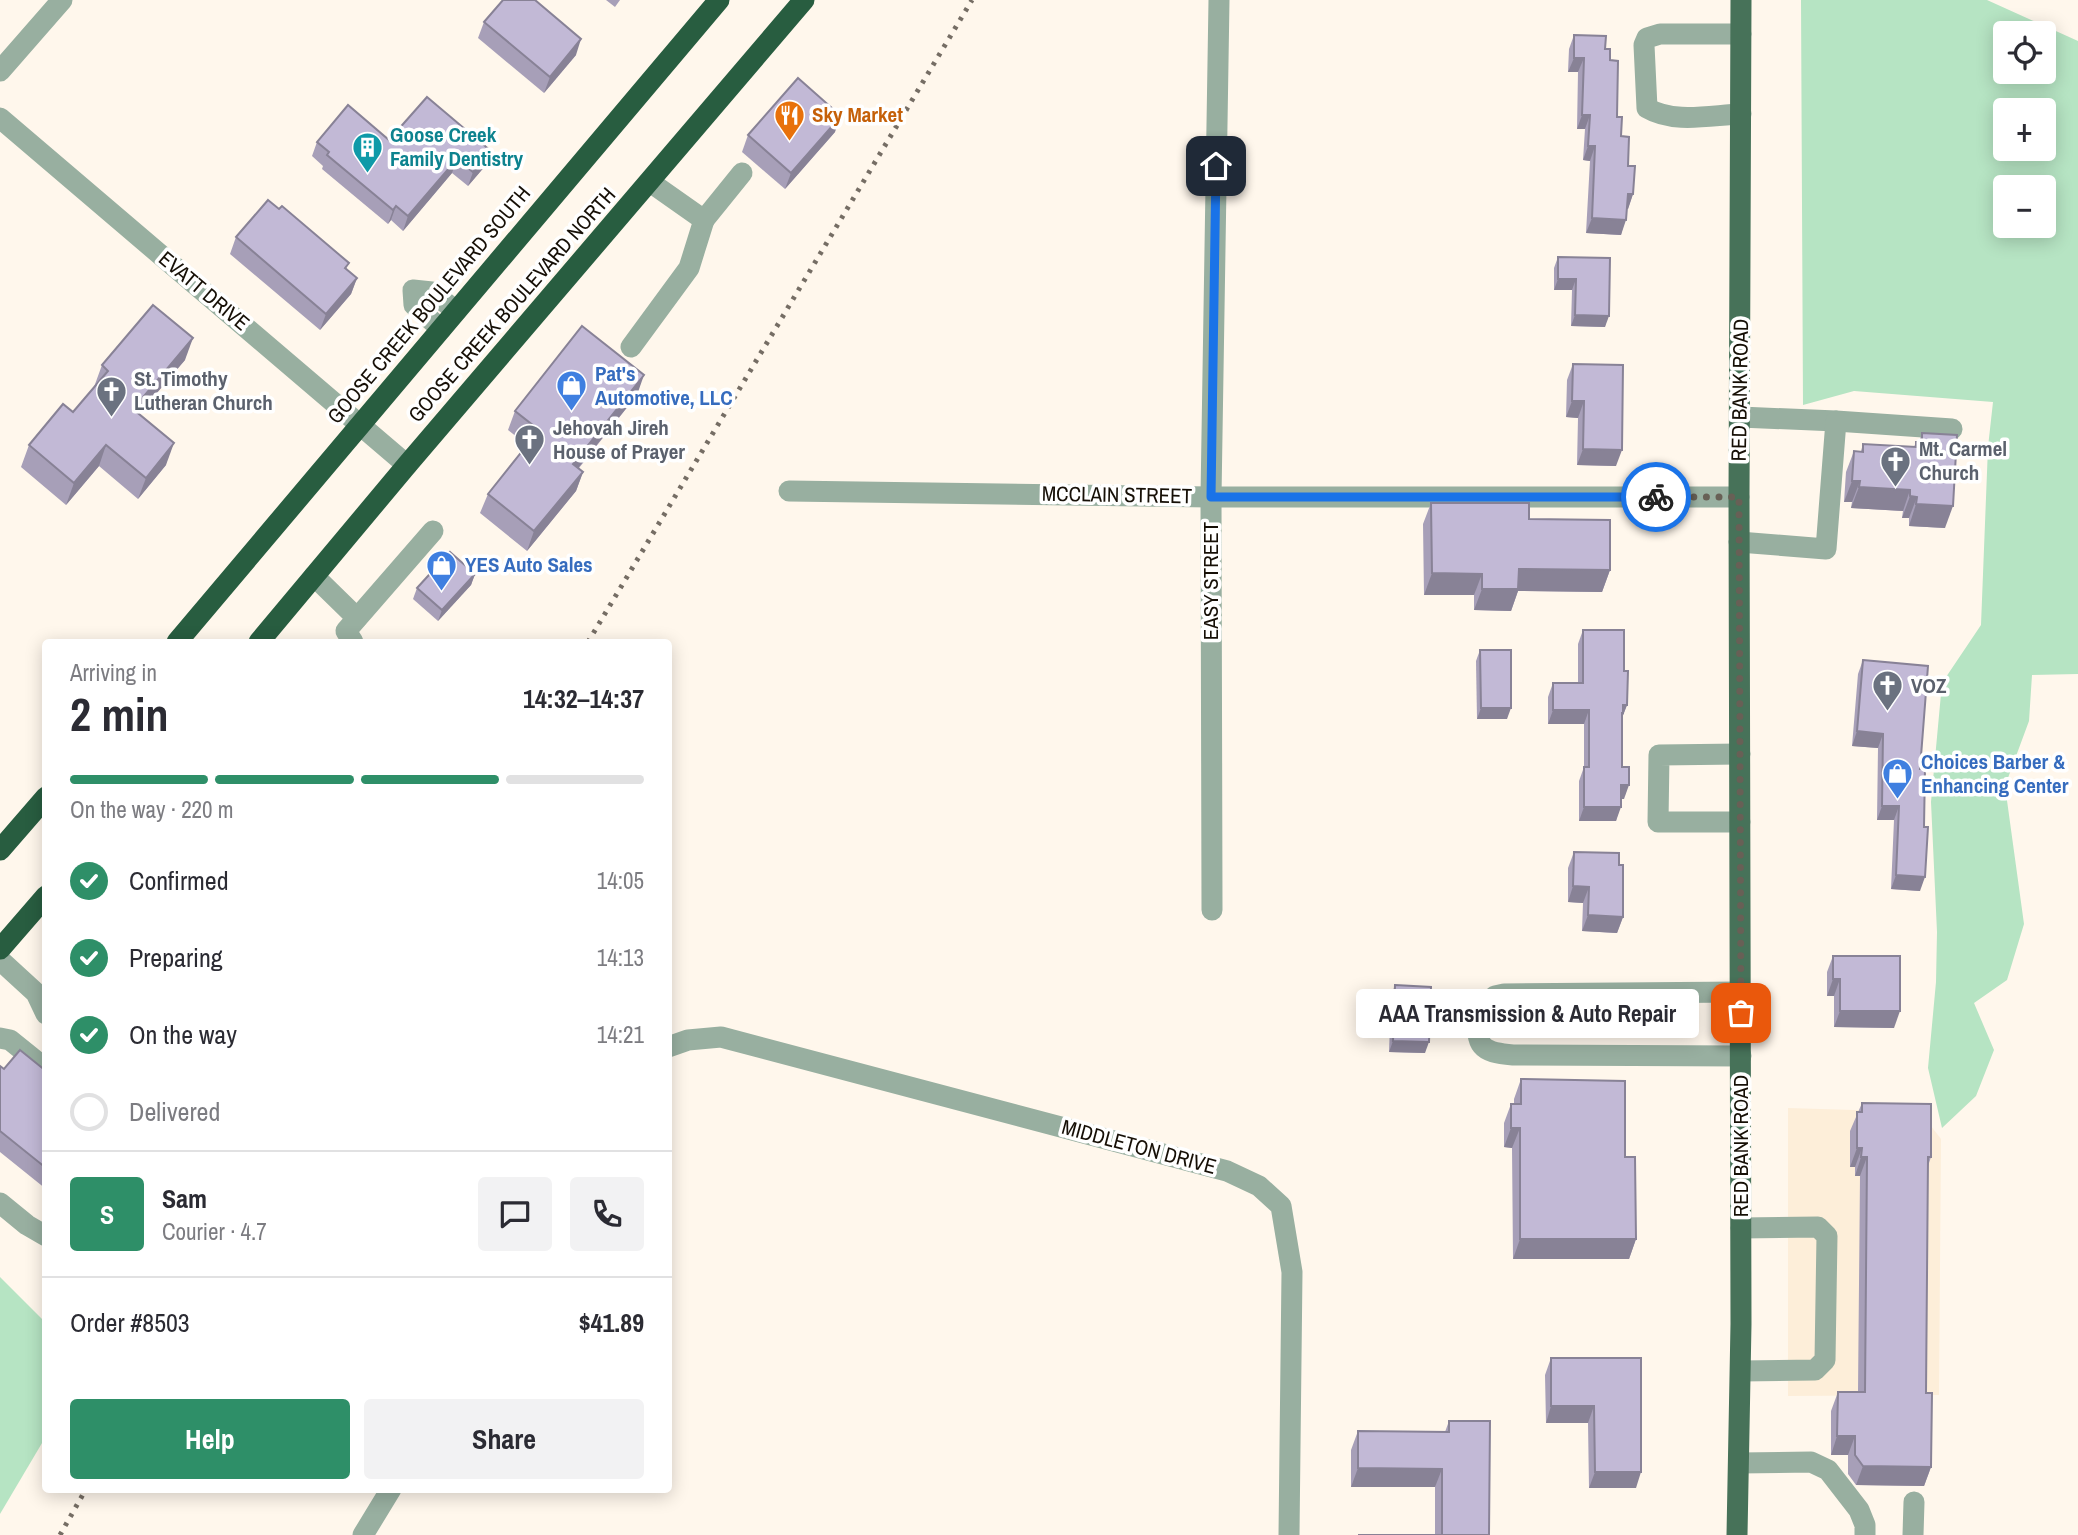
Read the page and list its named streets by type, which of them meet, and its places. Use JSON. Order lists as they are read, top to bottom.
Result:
{
  "streets": {
    "highway": ["GOOSE CREEK BOULEVARD SOUTH", "GOOSE CREEK BOULEVARD NORTH"],
    "main road": ["RED BANK ROAD"],
    "street": [
      "EVATT DRIVE",
      "MCCLAIN STREET",
      "EASY STREET",
      "MIDDLETON DRIVE"
    ]
  },
  "crossings": [
    ["EVATT DRIVE", "GOOSE CREEK BOULEVARD SOUTH"],
    ["EVATT DRIVE", "GOOSE CREEK BOULEVARD NORTH"],
    ["RED BANK ROAD", "MCCLAIN STREET"],
    ["MCCLAIN STREET", "EASY STREET"]
  ],
  "places": {
    "restaurant": ["Sky Market"],
    "building": ["Goose Creek Family Dentistry"],
    "shop": ["Pat's Automotive, LLC", "YES Auto Sales", "Choices Barber & Enhancing Center"],
    "church": [
      "St. Timothy Lutheran Church",
      "Jehovah Jireh House of Prayer",
      "Mt. Carmel Church",
      "VOZ"
    ],
    "other": ["AAA Transmission & Auto Repair"]
  },
  "page": {
    "map_buttons": ["+", "−"],
    "heading": ["2 min", "Arriving in", "14:32–14:37"],
    "panel": [
      "Sam",
      "Courier · 4.7",
      "Order #8503",
      "$41.89"
    ],
    "bar": "On the way · 220 m",
    "list": [
      ["Confirmed", "14:05"],
      ["Preparing", "14:13"],
      ["On the way", "14:21"],
      "Delivered"
    ],
    "bubble": "AAA Transmission & Auto Repair",
    "round": "S",
    "buttons": ["Help", "Share"]
  }
}
